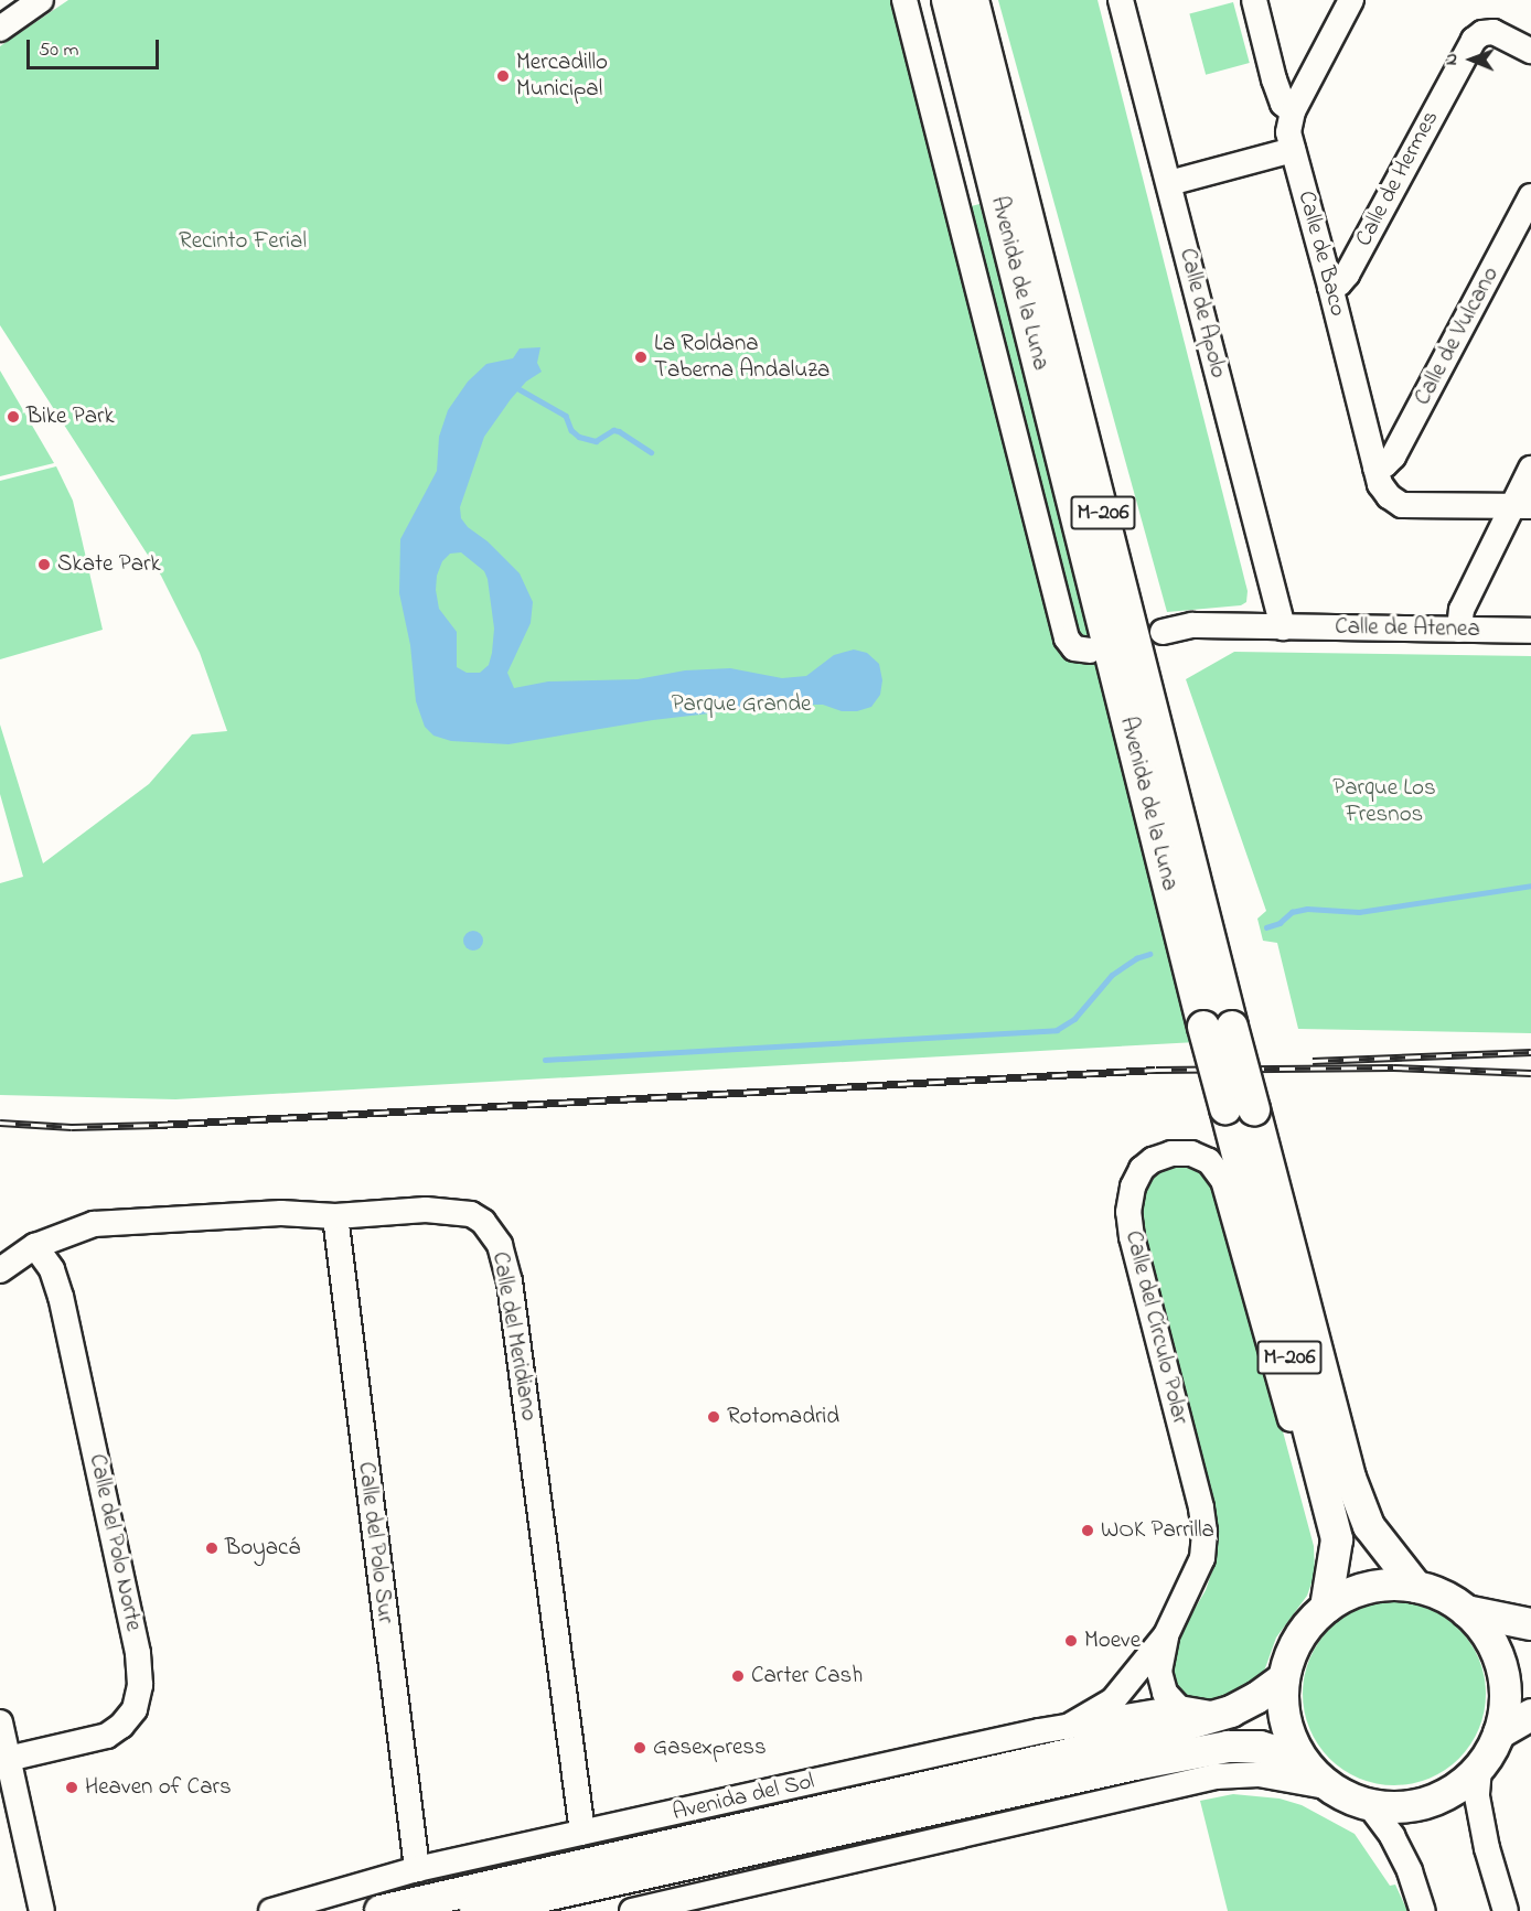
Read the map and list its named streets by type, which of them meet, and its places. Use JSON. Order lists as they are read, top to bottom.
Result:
{
  "streets": {
    "main road": ["Avenida de la Luna", "M-206", "Avenida del Sol"],
    "street": [
      "Calle de Hermes",
      "Calle de Baco",
      "Calle de Apolo",
      "Calle de Vulcano",
      "Calle de Atenea",
      "Calle del Círculo Polar",
      "Calle del Meridiano",
      "Calle del Polo Norte",
      "Calle del Polo Sur"
    ]
  },
  "crossings": [
    ["Calle de Hermes", "Calle de Baco"],
    ["Calle de Baco", "Calle de Vulcano"],
    ["Avenida de la Luna", "Calle del Círculo Polar"],
    ["Avenida de la Luna", "Avenida del Sol"],
    ["Calle de Apolo", "Calle de Atenea"],
    ["Calle del Círculo Polar", "Avenida del Sol"],
    ["Calle del Meridiano", "Calle del Polo Norte"],
    ["Calle del Meridiano", "Calle del Polo Sur"],
    ["Calle del Meridiano", "Avenida del Sol"],
    ["Calle del Polo Sur", "Avenida del Sol"]
  ],
  "parks": ["Recinto Ferial", "Parque Grande", "Parque Los Fresnos"],
  "places": [
    "Mercadillo Municipal",
    "La Roldana Taberna Andaluza",
    "Bike Park",
    "Skate Park",
    "Rotomadrid",
    "WOK Parrilla",
    "Boyacá",
    "Moeve",
    "Carter Cash",
    "Gasexpress",
    "Heaven of Cars"
  ],
  "scale_bar": "50 m",
  "north": "left"
}
